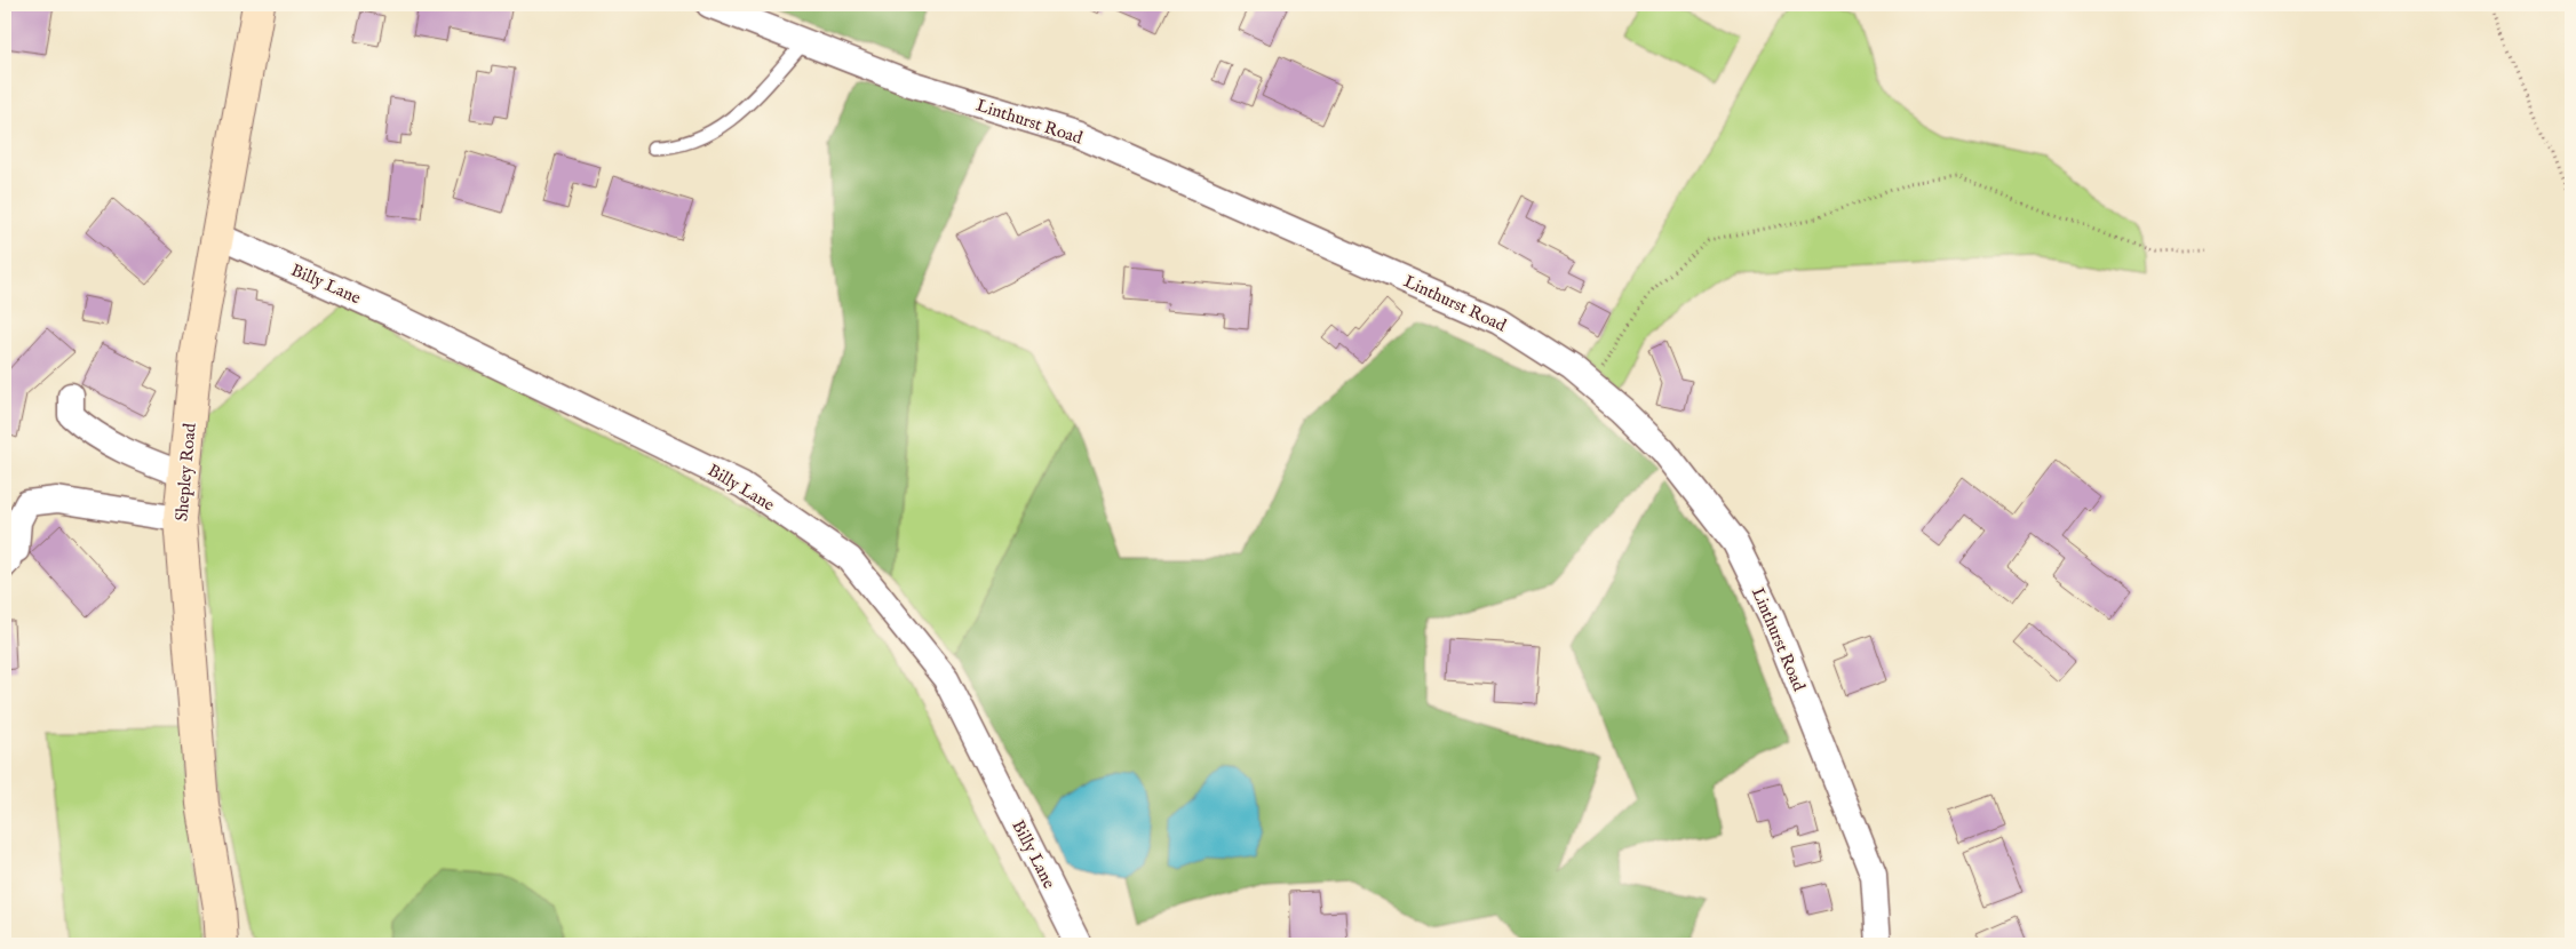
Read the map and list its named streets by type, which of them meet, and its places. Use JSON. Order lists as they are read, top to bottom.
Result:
{
  "streets": {
    "street": ["Linthurst Road", "Billy Lane", "Shepley Road"]
  },
  "crossings": [
    ["Billy Lane", "Shepley Road"]
  ]
}
